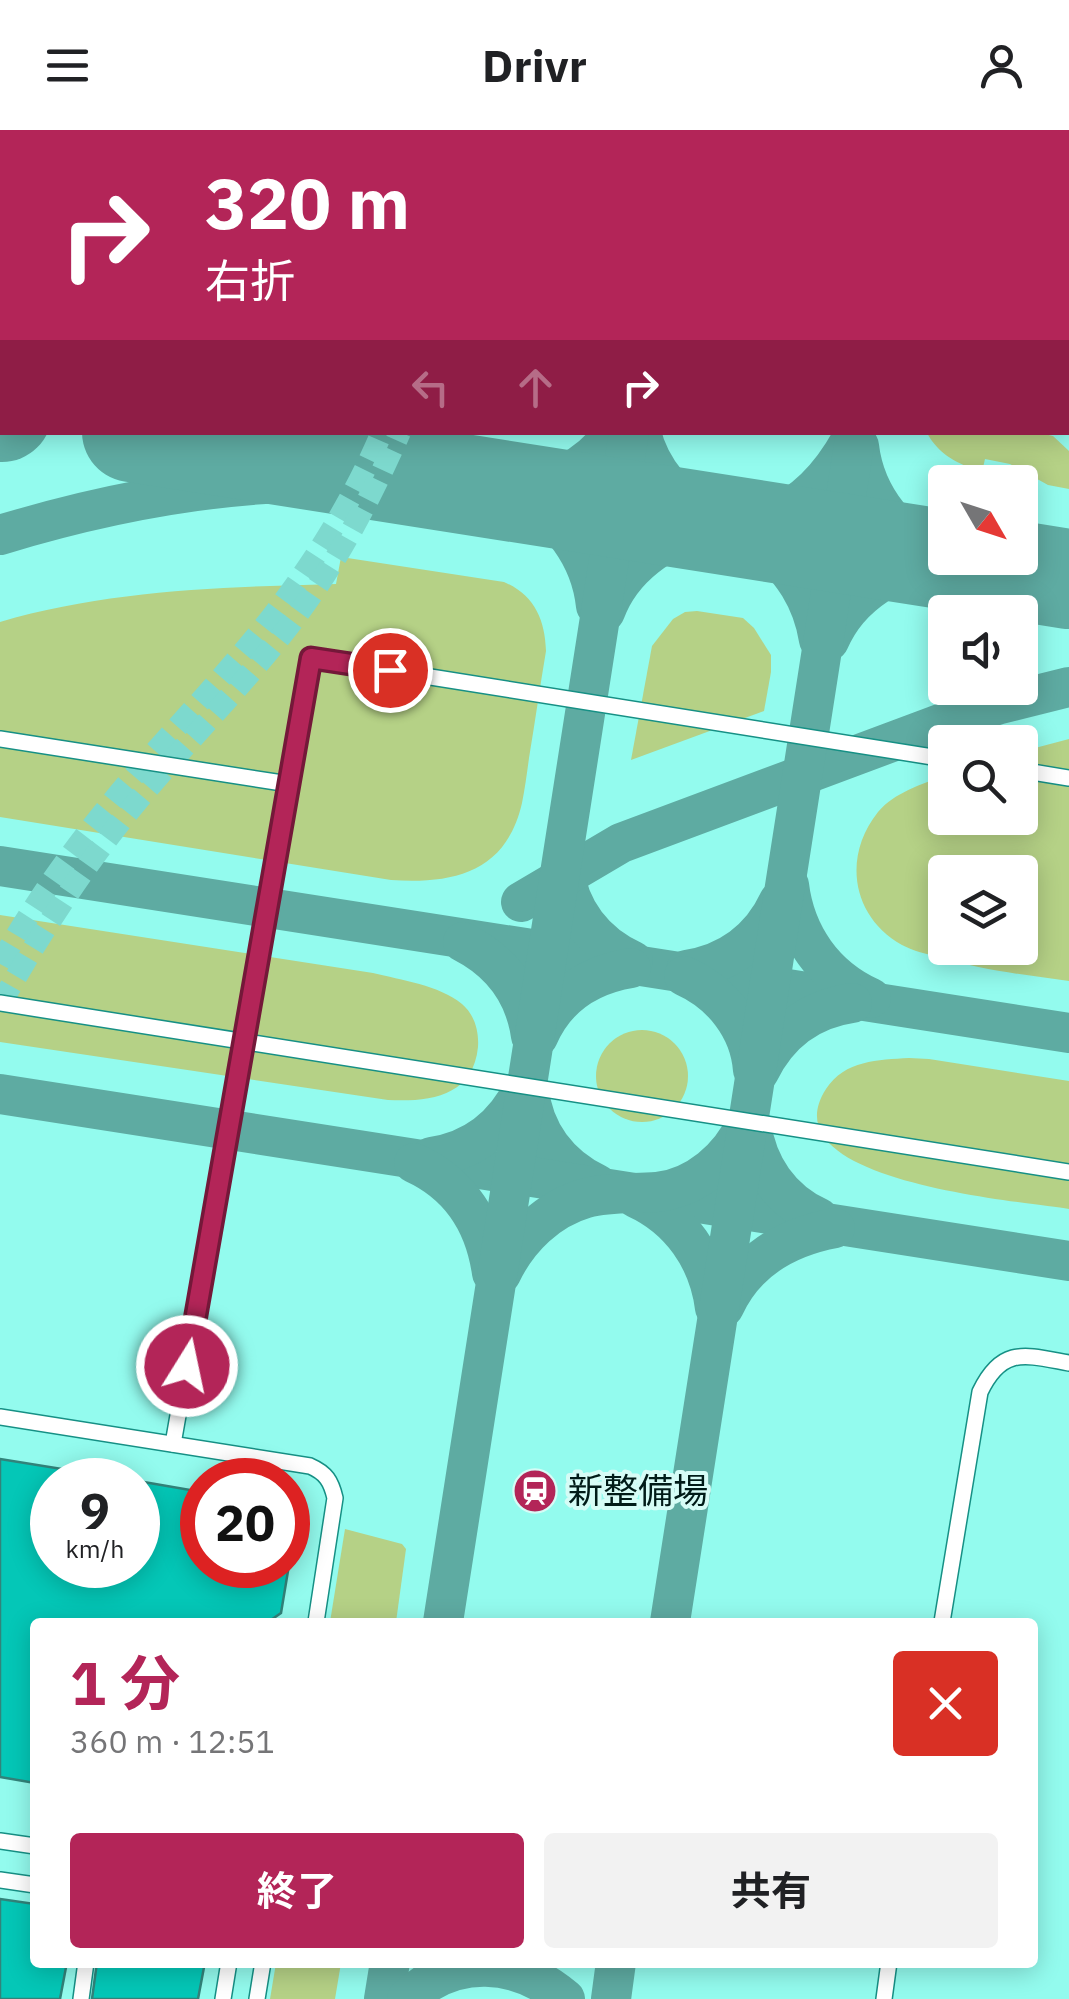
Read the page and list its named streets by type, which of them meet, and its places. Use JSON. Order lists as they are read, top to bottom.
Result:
{
  "places": {
    "station": ["新整備場"]
  },
  "north": "bottom right",
  "page": {
    "header": "Drivr",
    "turn": ["320 m", "右折"],
    "speed": "9 km/h",
    "limit": "20",
    "heading": ["1 分", "360 m · 12:51"],
    "buttons": ["終了", "共有"]
  }
}
